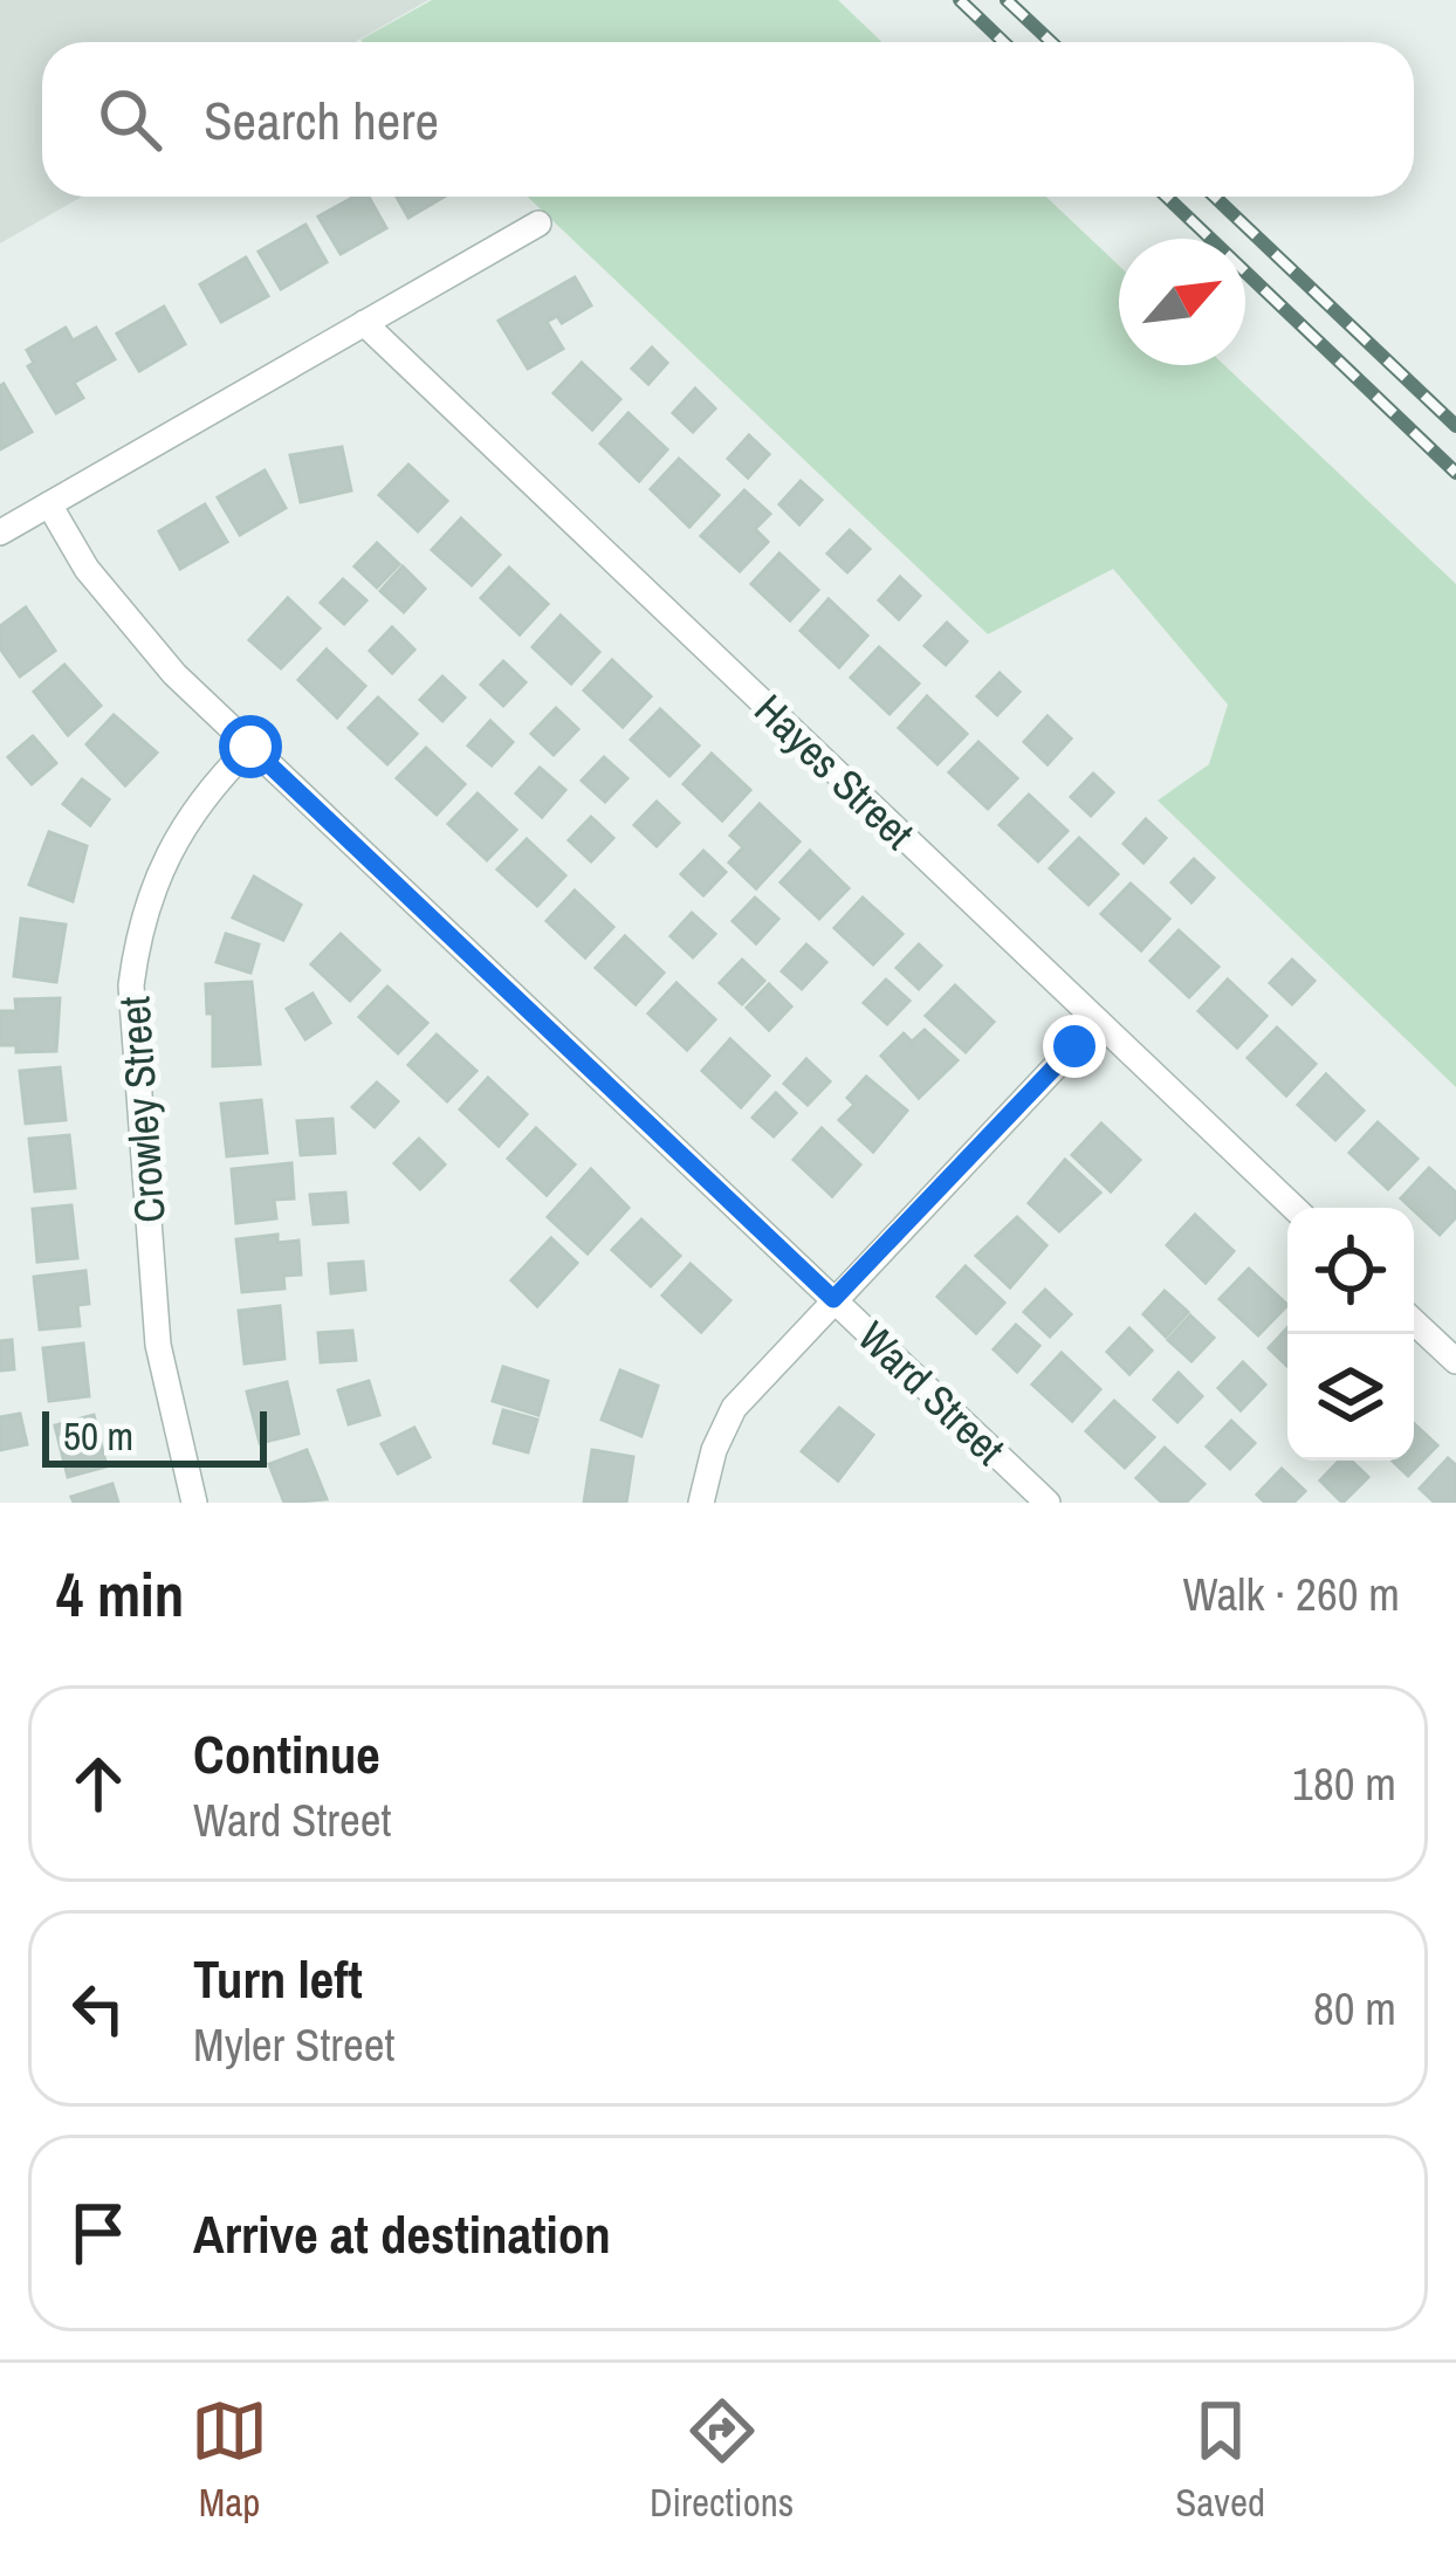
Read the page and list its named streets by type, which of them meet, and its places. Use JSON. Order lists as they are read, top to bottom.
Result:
{
  "streets": {
    "street": ["Hayes Street", "Crowley Street", "Ward Street"]
  },
  "crossings": [
    ["Crowley Street", "Ward Street"]
  ],
  "scale_bar": "50 m",
  "north": "top right",
  "page": {
    "search": "Search here",
    "scale": "50 m",
    "heading": ["4 min", "Walk · 260 m"],
    "list": [
      ["Continue", "Ward Street", "180 m"],
      ["Turn left", "Myler Street", "80 m"],
      "Arrive at destination"
    ],
    "nav": ["Map", "Directions", "Saved"]
  }
}
